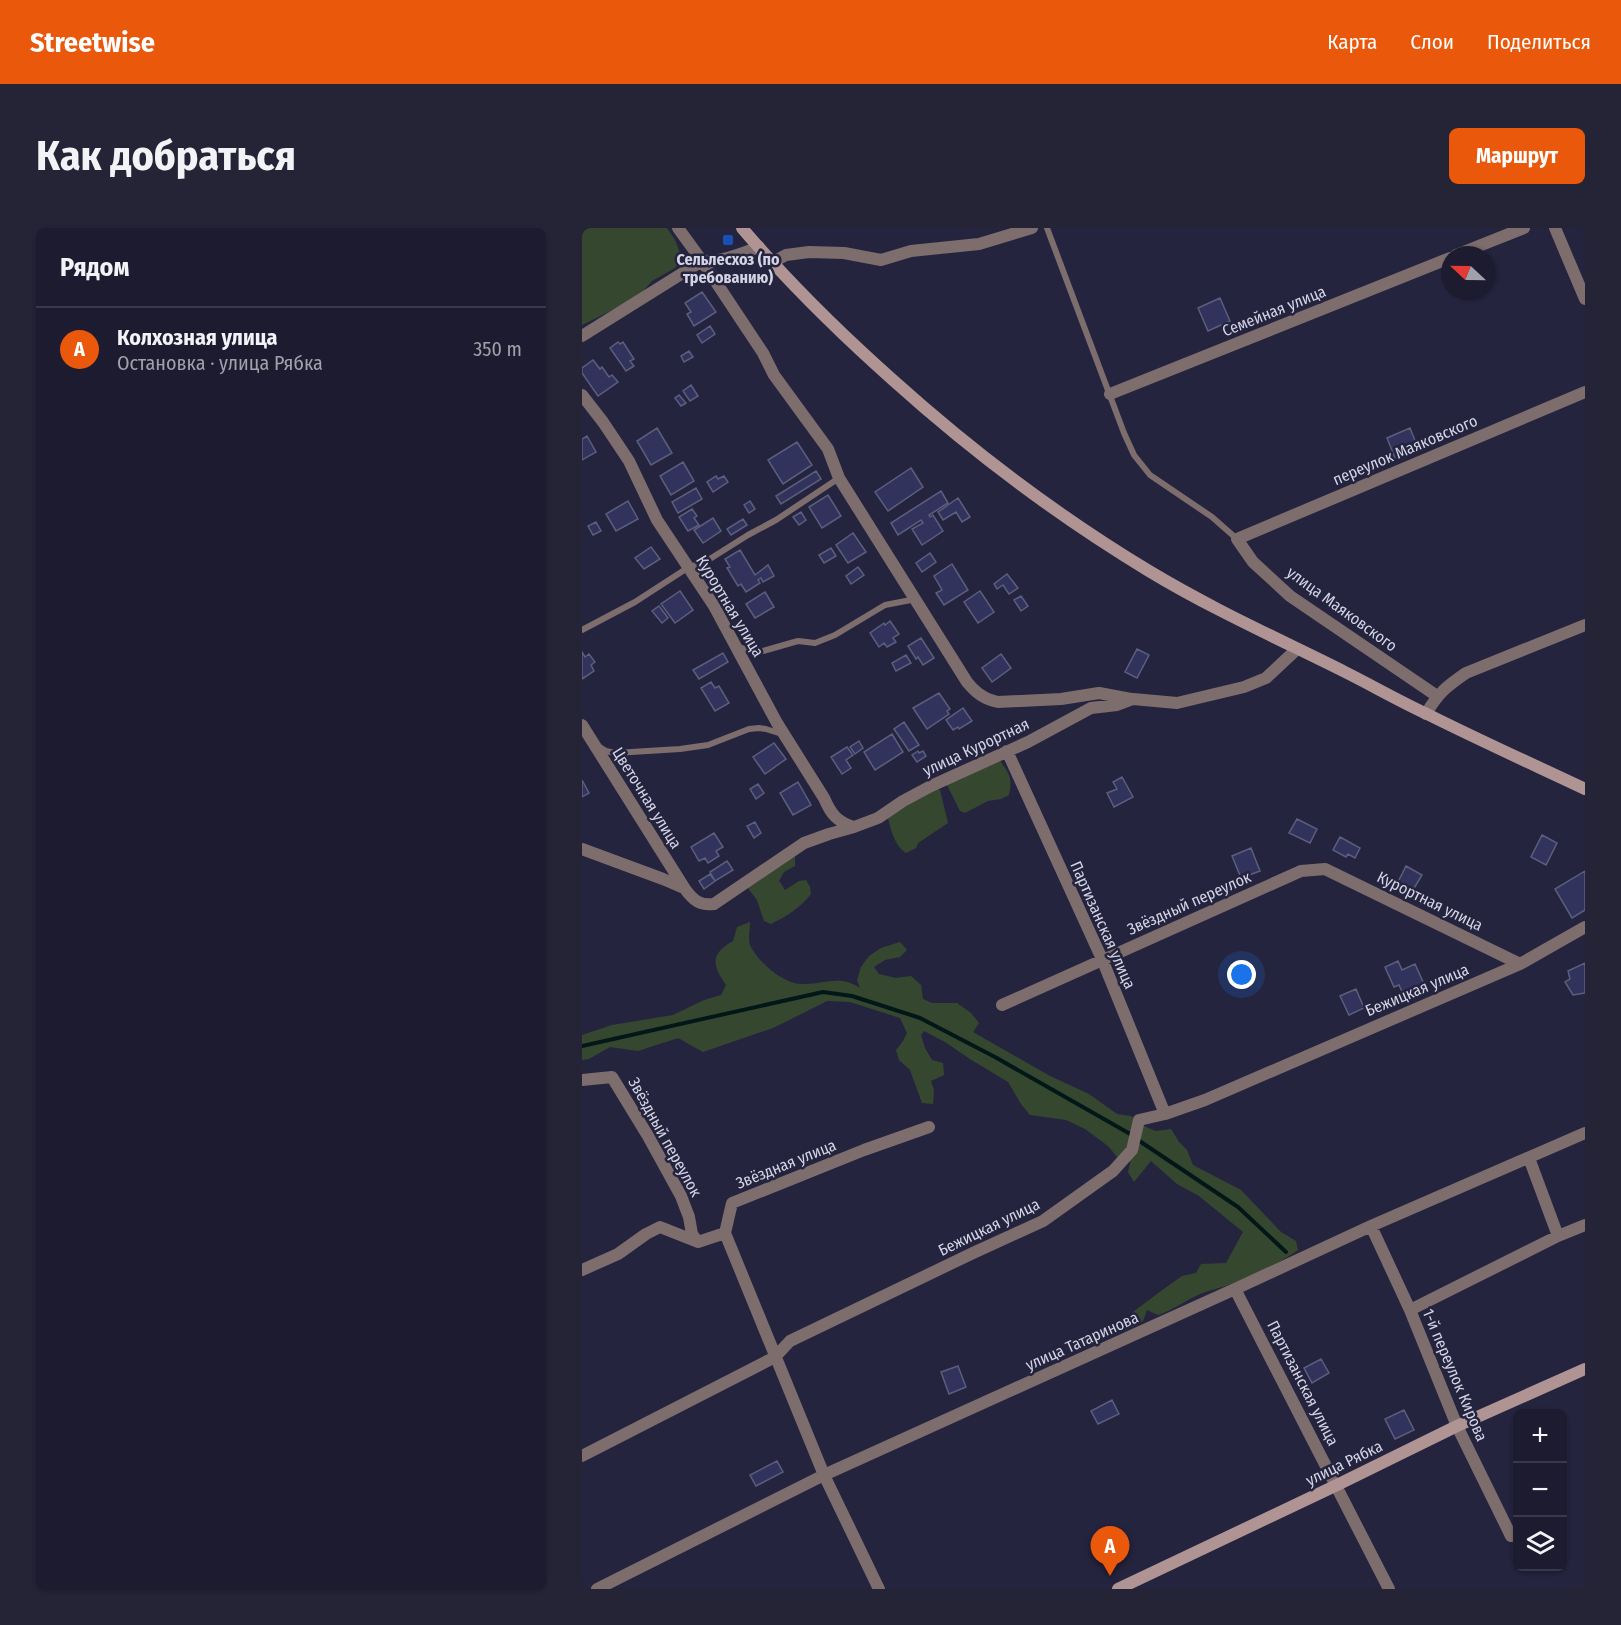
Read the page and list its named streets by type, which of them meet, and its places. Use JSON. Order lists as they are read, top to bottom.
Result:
{
  "streets": {
    "main road": ["улица Рябка"],
    "street": [
      "Семейная улица",
      "переулок Маяковского",
      "Курортная улица",
      "улица Маяковского",
      "улица Курортная",
      "Цветочная улица",
      "Звёздный переулок",
      "Партизанская улица",
      "Бежицкая улица",
      "Звёздная улица",
      "улица Татаринова",
      "1-й переулок Кирова"
    ]
  },
  "crossings": [
    ["переулок Маяковского", "улица Маяковского"],
    ["Курортная улица", "улица Курортная"],
    ["Курортная улица", "Звёздный переулок"],
    ["Курортная улица", "Бежицкая улица"],
    ["улица Курортная", "Цветочная улица"],
    ["улица Курортная", "Партизанская улица"],
    ["Звёздный переулок", "Партизанская улица"],
    ["Партизанская улица", "Бежицкая улица"],
    ["Партизанская улица", "улица Татаринова"],
    ["Партизанская улица", "улица Рябка"],
    ["улица Татаринова", "1-й переулок Кирова"],
    ["1-й переулок Кирова", "улица Рябка"]
  ],
  "places": {
    "transit": ["Сельлесхоз (по требованию)"]
  },
  "north": "left",
  "page": {
    "header": "Streetwise",
    "nav": ["Карта", "Слои", "Поделиться"],
    "buttons": "Маршрут",
    "title": "Как добраться",
    "heading": "Рядом",
    "list": [
      {
        "mark": "A",
        "name": "Колхозная улица",
        "note": "Остановка · улица Рябка",
        "value": "350 m"
      }
    ],
    "map_buttons": ["+", "−"],
    "pins": "A"
  }
}
